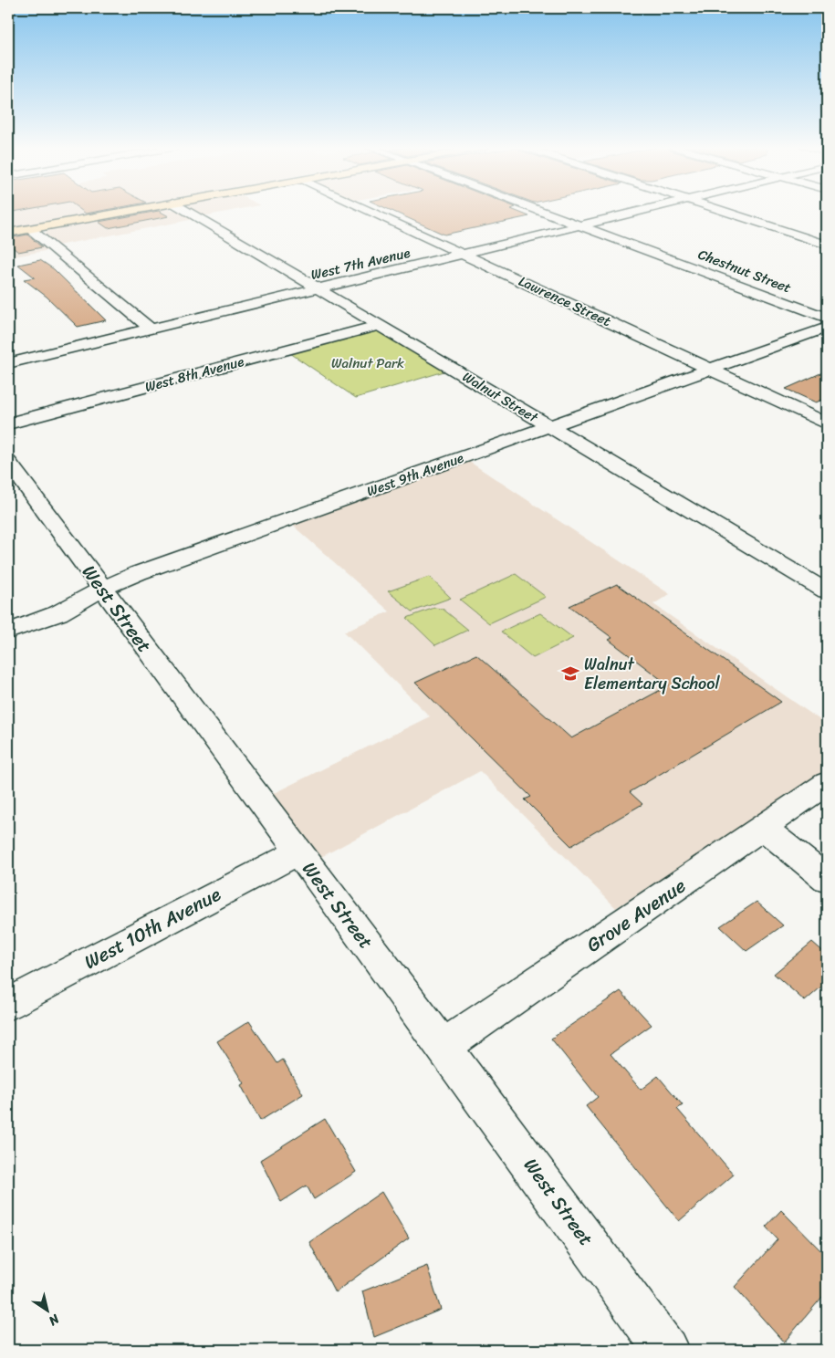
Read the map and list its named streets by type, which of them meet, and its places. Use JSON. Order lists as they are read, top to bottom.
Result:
{
  "streets": {
    "street": [
      "West 7th Avenue",
      "Chestnut Street",
      "Lawrence Street",
      "West 8th Avenue",
      "Walnut Street",
      "West 9th Avenue",
      "West Street",
      "Grove Avenue",
      "West 10th Avenue"
    ]
  },
  "crossings": [
    ["West 7th Avenue", "Chestnut Street"],
    ["West 7th Avenue", "Lawrence Street"],
    ["West 7th Avenue", "Walnut Street"],
    ["Lawrence Street", "West 9th Avenue"],
    ["West 8th Avenue", "Walnut Street"],
    ["Walnut Street", "West 9th Avenue"],
    ["West 9th Avenue", "West Street"],
    ["West Street", "Grove Avenue"],
    ["West Street", "West 10th Avenue"]
  ],
  "parks": ["Walnut Park"],
  "places": {
    "school or university": ["Walnut Elementary School"]
  },
  "north": "bottom right"
}
